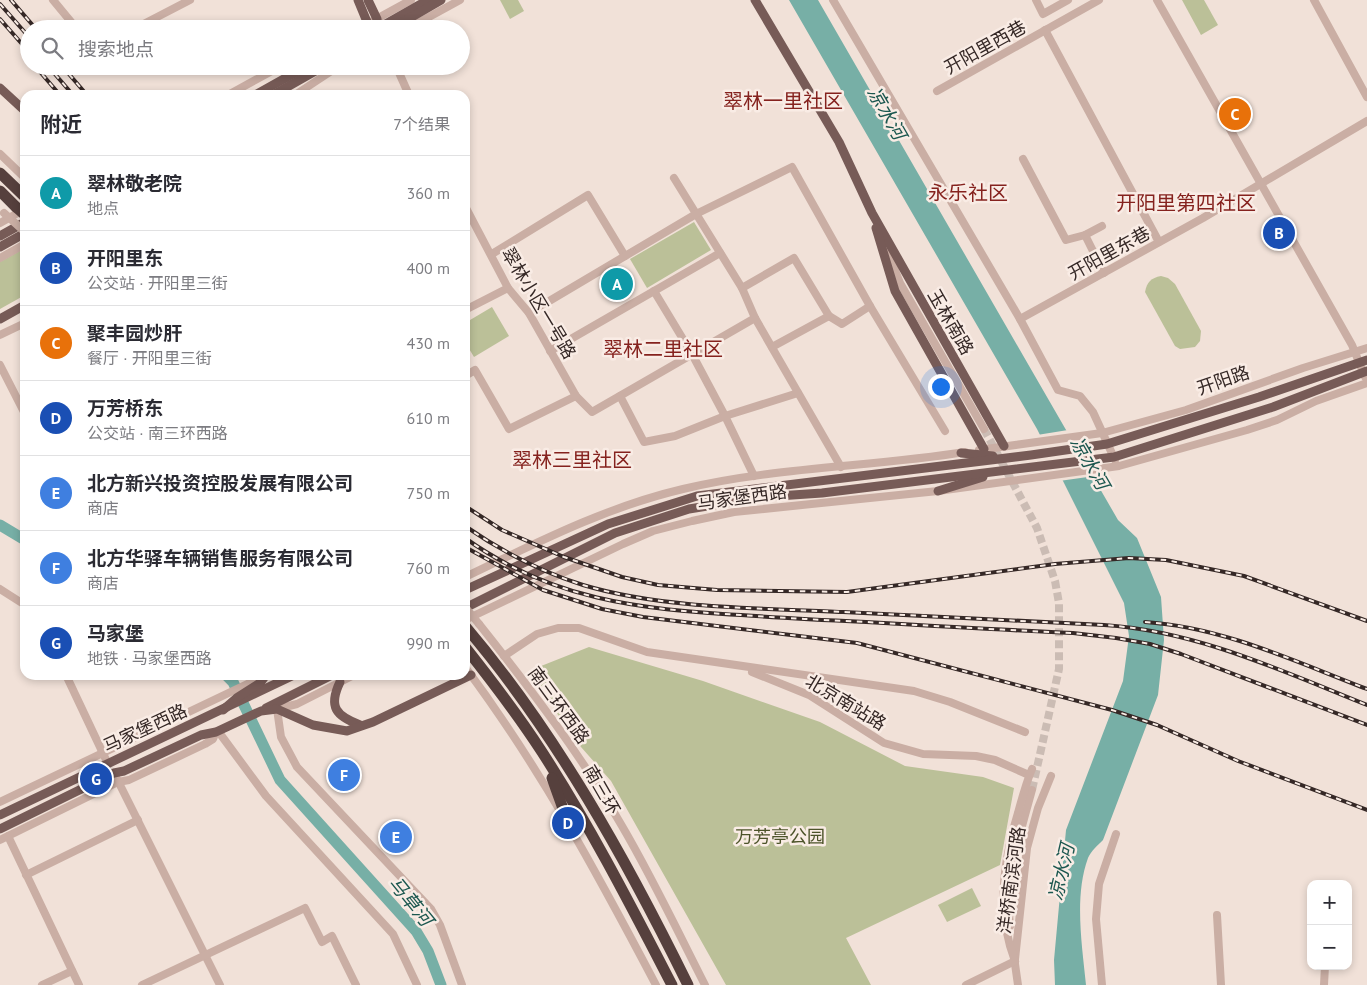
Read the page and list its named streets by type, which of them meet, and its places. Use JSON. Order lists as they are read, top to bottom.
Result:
{
  "streets": {
    "highway": ["南三环"],
    "main road": ["玉林南路", "开阳路", "马家堡西路"],
    "street": [
      "开阳里西巷",
      "开阳里东巷",
      "翠林小区一号路",
      "北京南站路",
      "南三环西路",
      "洋桥南滨河路"
    ]
  },
  "crossings": [
    ["玉林南路", "马家堡西路"],
    ["开阳路", "马家堡西路"],
    ["北京南站路", "南三环西路"],
    ["北京南站路", "洋桥南滨河路"]
  ],
  "districts": [
    "翠林一里社区",
    "永乐社区",
    "开阳里第四社区",
    "翠林二里社区",
    "翠林三里社区"
  ],
  "water": ["凉水河", "马草河"],
  "parks": ["万芳亭公园"],
  "page": {
    "search": "搜索地点",
    "heading": ["附近", "7个结果"],
    "pins": [
      "C",
      "B",
      "A",
      "F",
      "G",
      "D",
      "E"
    ],
    "list": [
      {
        "mark": "A",
        "name": "翠林敬老院",
        "note": "地点",
        "value": "360 m"
      },
      {
        "mark": "B",
        "name": "开阳里东",
        "note": "公交站 · 开阳里三街",
        "value": "400 m"
      },
      {
        "mark": "C",
        "name": "聚丰园炒肝",
        "note": "餐厅 · 开阳里三街",
        "value": "430 m"
      },
      {
        "mark": "D",
        "name": "万芳桥东",
        "note": "公交站 · 南三环西路",
        "value": "610 m"
      },
      {
        "mark": "E",
        "name": "北方新兴投资控股发展有限公司",
        "note": "商店",
        "value": "750 m"
      },
      {
        "mark": "F",
        "name": "北方华驿车辆销售服务有限公司",
        "note": "商店",
        "value": "760 m"
      },
      {
        "mark": "G",
        "name": "马家堡",
        "note": "地铁 · 马家堡西路",
        "value": "990 m"
      }
    ],
    "map_buttons": ["+", "−"]
  }
}
